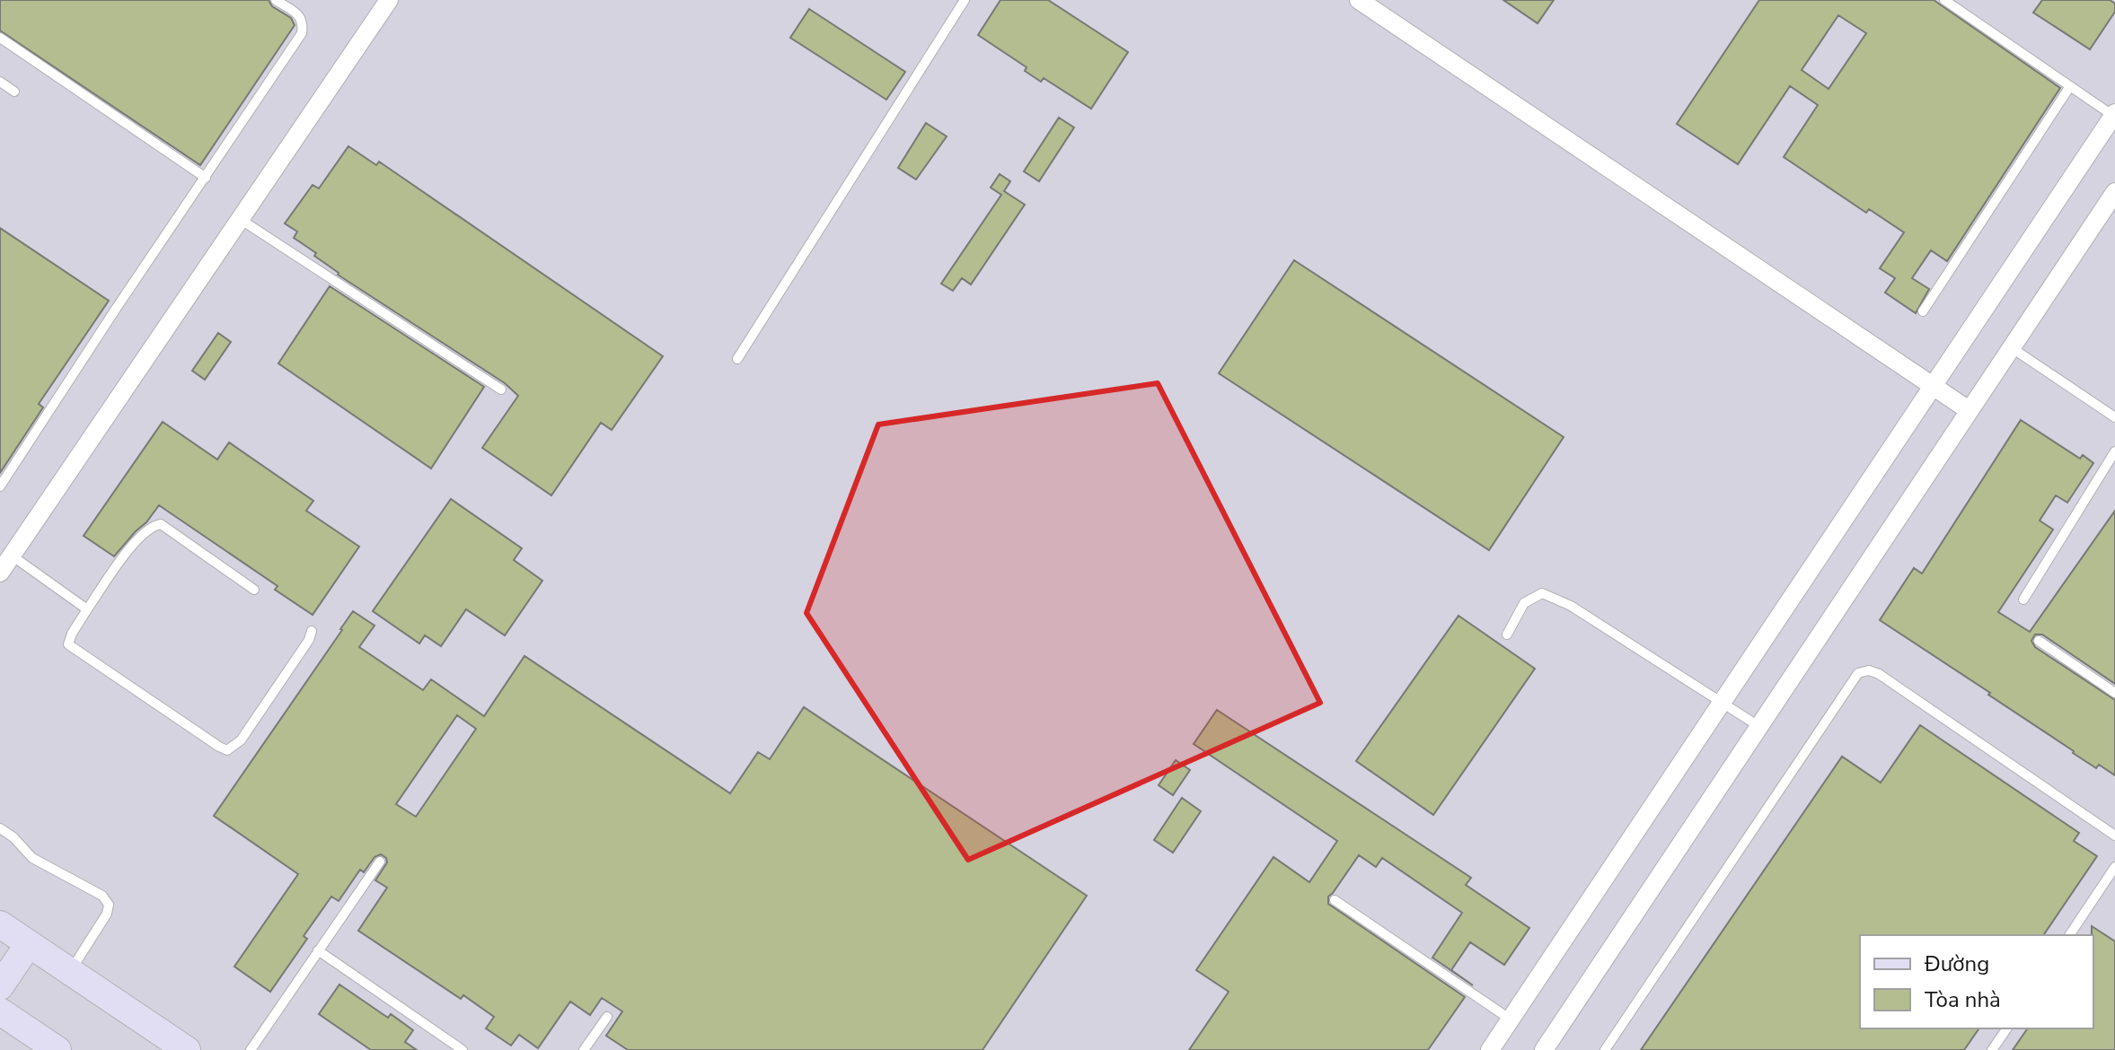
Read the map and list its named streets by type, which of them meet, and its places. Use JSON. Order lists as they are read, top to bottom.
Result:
{
  "legend": ["Đường", "Tòa nhà"]
}
